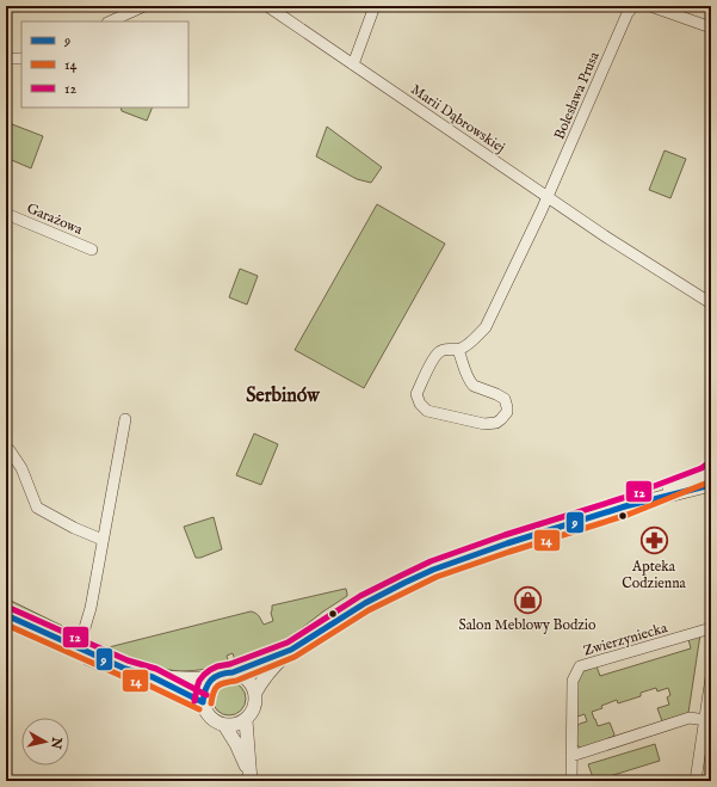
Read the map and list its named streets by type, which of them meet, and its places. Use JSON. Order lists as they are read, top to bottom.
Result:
{
  "streets": {
    "street": [
      "Bolesława Prusa",
      "Marii Dąbrowskiej",
      "Garażowa",
      "Zwierzyniecka"
    ]
  },
  "crossings": [
    ["Bolesława Prusa", "Marii Dąbrowskiej"]
  ],
  "districts": ["Serbinów"],
  "places": {
    "pharmacy": ["Apteka Codzienna"],
    "shop": ["Salon Meblowy Bodzio"]
  },
  "lines": ["transit line 12", "transit line 14", "transit line 9"],
  "legend": ["9", "14", "12"],
  "north": "right"
}
